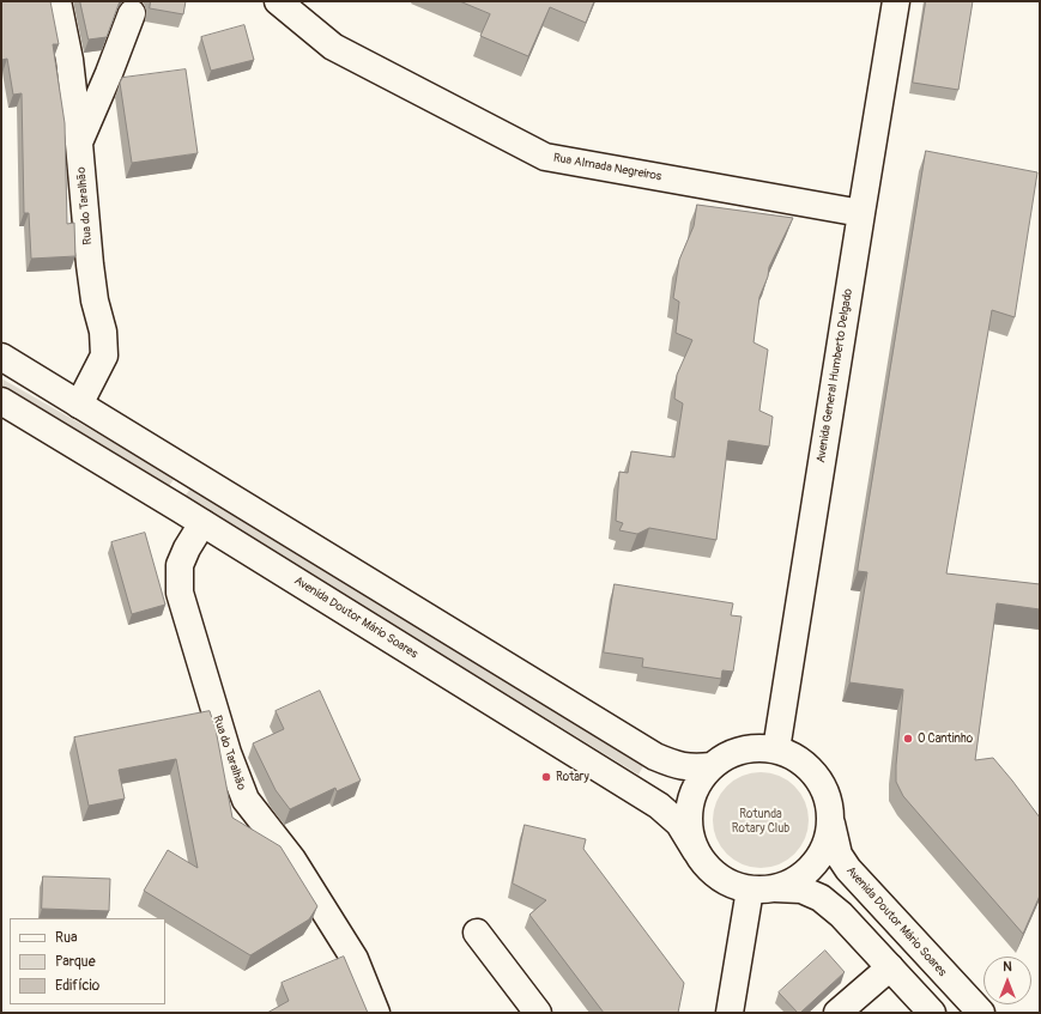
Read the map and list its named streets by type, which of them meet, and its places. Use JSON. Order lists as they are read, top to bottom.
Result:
{
  "streets": {
    "main road": [
      "Rua Almada Negreiros",
      "Rua do Taralhão",
      "Avenida General Humberto Delgado",
      "Avenida Doutor Mário Soares"
    ]
  },
  "crossings": [
    ["Rua Almada Negreiros", "Avenida General Humberto Delgado"],
    ["Rua do Taralhão", "Avenida Doutor Mário Soares"],
    ["Avenida General Humberto Delgado", "Avenida Doutor Mário Soares"]
  ],
  "parks": ["Rotunda Rotary Club"],
  "places": ["O Cantinho", "Rotary"],
  "legend": ["Rua", "Parque", "Edifício"],
  "north": "top"
}
